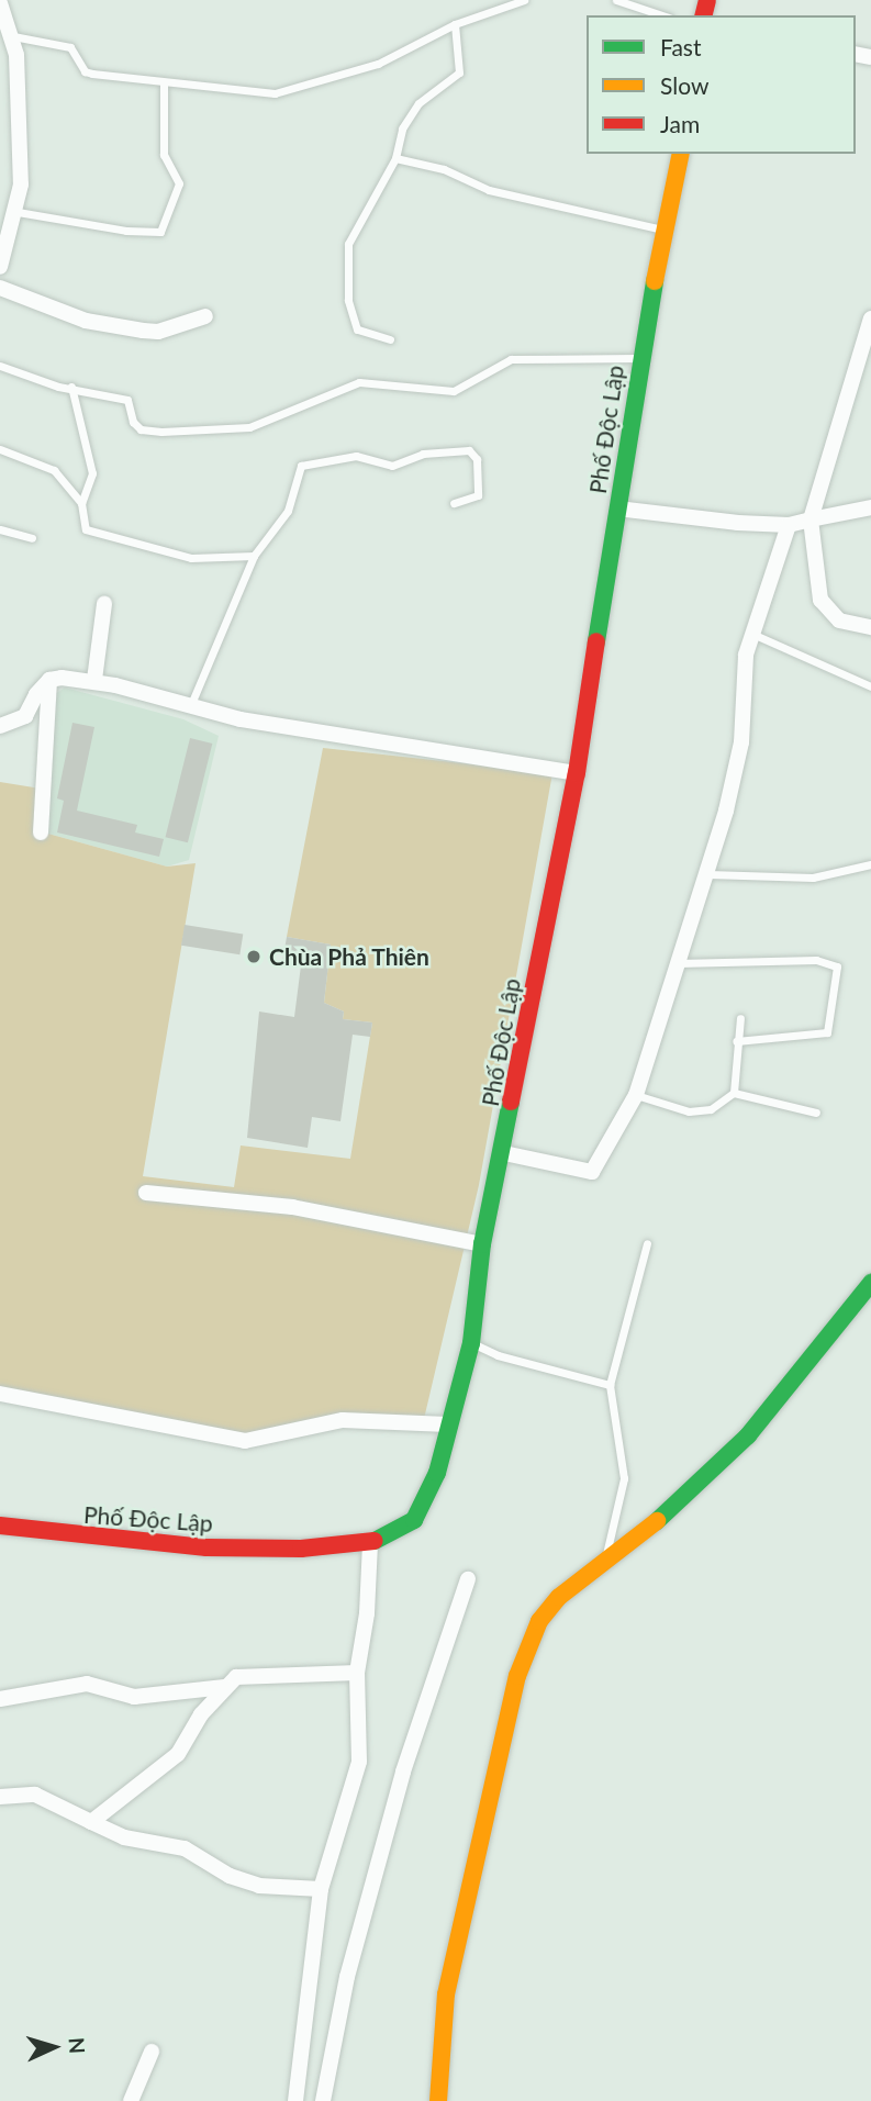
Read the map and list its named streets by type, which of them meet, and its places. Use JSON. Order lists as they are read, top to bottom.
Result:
{
  "streets": {
    "street": ["Phố Độc Lập"]
  },
  "places": ["Chùa Phả Thiên"],
  "legend": ["Fast", "Slow", "Jam"],
  "north": "right"
}
